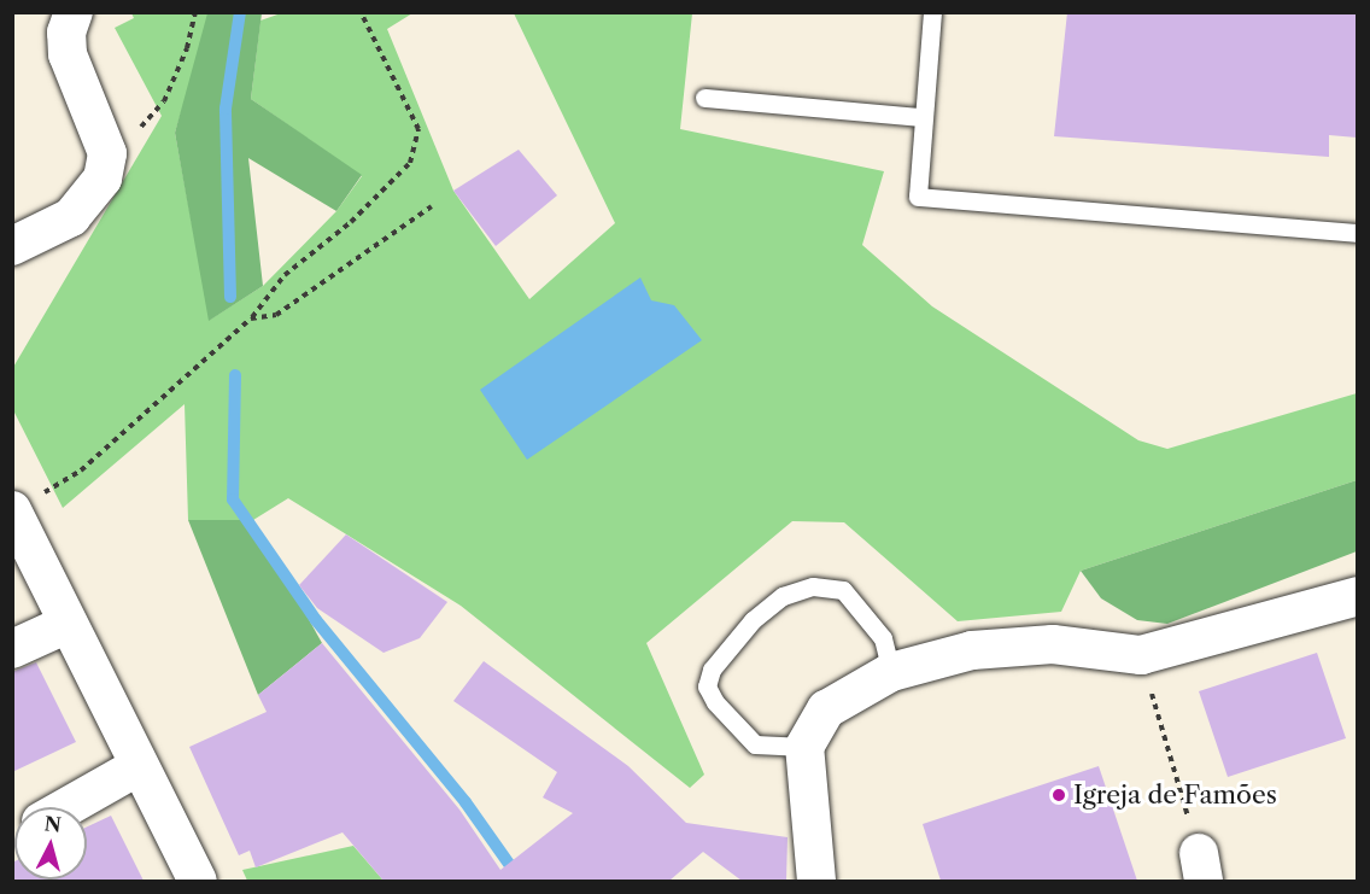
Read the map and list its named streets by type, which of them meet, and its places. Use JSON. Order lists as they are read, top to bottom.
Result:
{
  "places": ["Igreja de Famões"],
  "north": "top"
}
